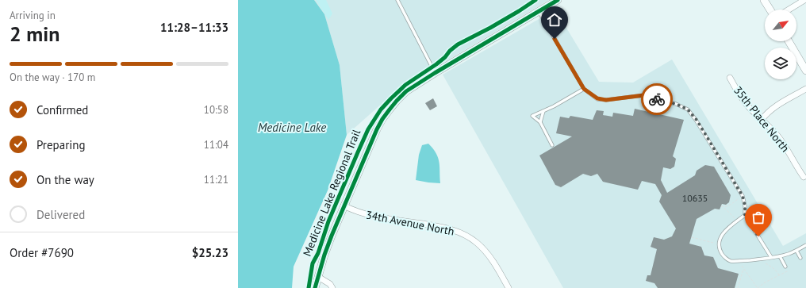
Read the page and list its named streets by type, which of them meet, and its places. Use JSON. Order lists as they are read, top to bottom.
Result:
{
  "streets": {
    "street": ["35th Place North", "34th Avenue North"],
    "cycle path": ["Medicine Lake Regional Trail"]
  },
  "water": ["Medicine Lake"],
  "house_numbers": ["10635"],
  "north": "top right",
  "page": {
    "heading": ["2 min", "Arriving in", "11:28–11:33"],
    "panel": ["Order #7690", "$25.23"],
    "bar": "On the way · 170 m",
    "list": [
      ["Confirmed", "10:58"],
      ["Preparing", "11:04"],
      ["On the way", "11:21"],
      "Delivered"
    ]
  }
}
